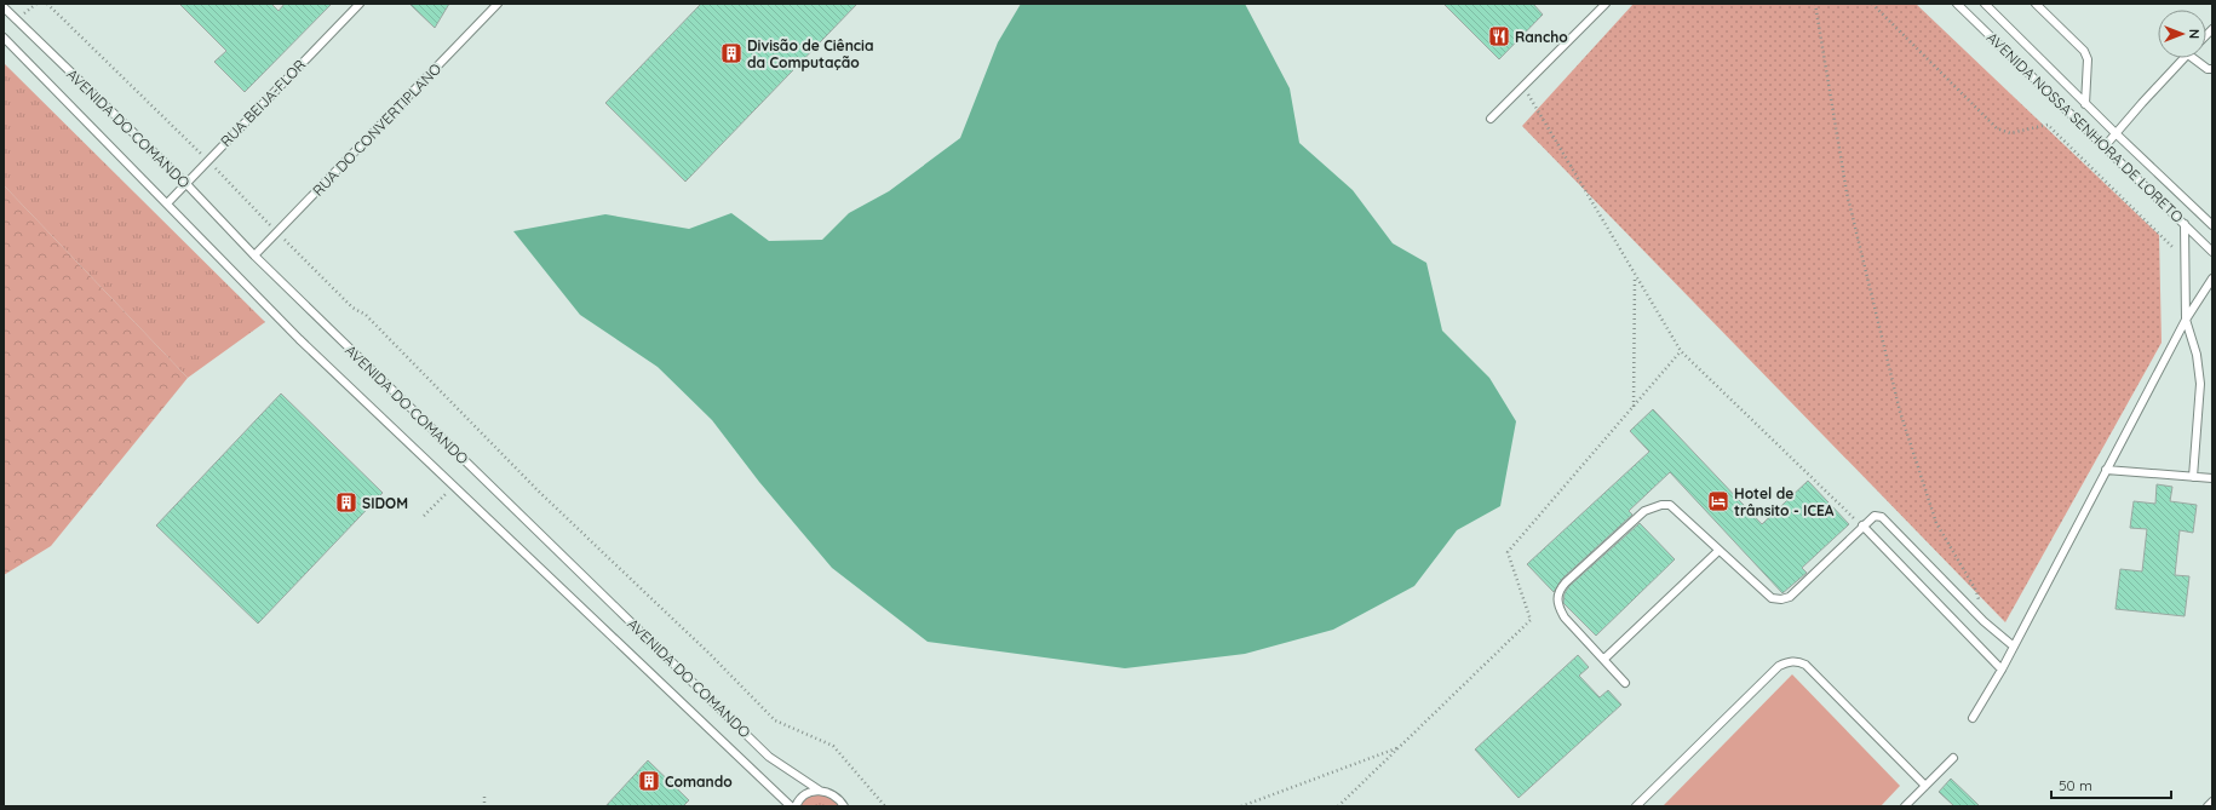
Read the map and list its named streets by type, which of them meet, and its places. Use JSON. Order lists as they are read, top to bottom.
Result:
{
  "streets": {
    "lane": [
      "RUA BEIJA-FLOR",
      "AVENIDA NOSSA SENHORA DE LORETO",
      "AVENIDA DO COMANDO",
      "RUA DO CONVERTIPLANO"
    ]
  },
  "crossings": [
    ["RUA BEIJA-FLOR", "AVENIDA DO COMANDO"],
    ["AVENIDA DO COMANDO", "RUA DO CONVERTIPLANO"]
  ],
  "places": {
    "restaurant": ["Rancho"],
    "building": ["Divisão de Ciência da Computação", "SIDOM", "Comando"],
    "hotel": ["Hotel de trânsito - ICEA"]
  },
  "scale_bar": "50 m",
  "north": "right"
}
